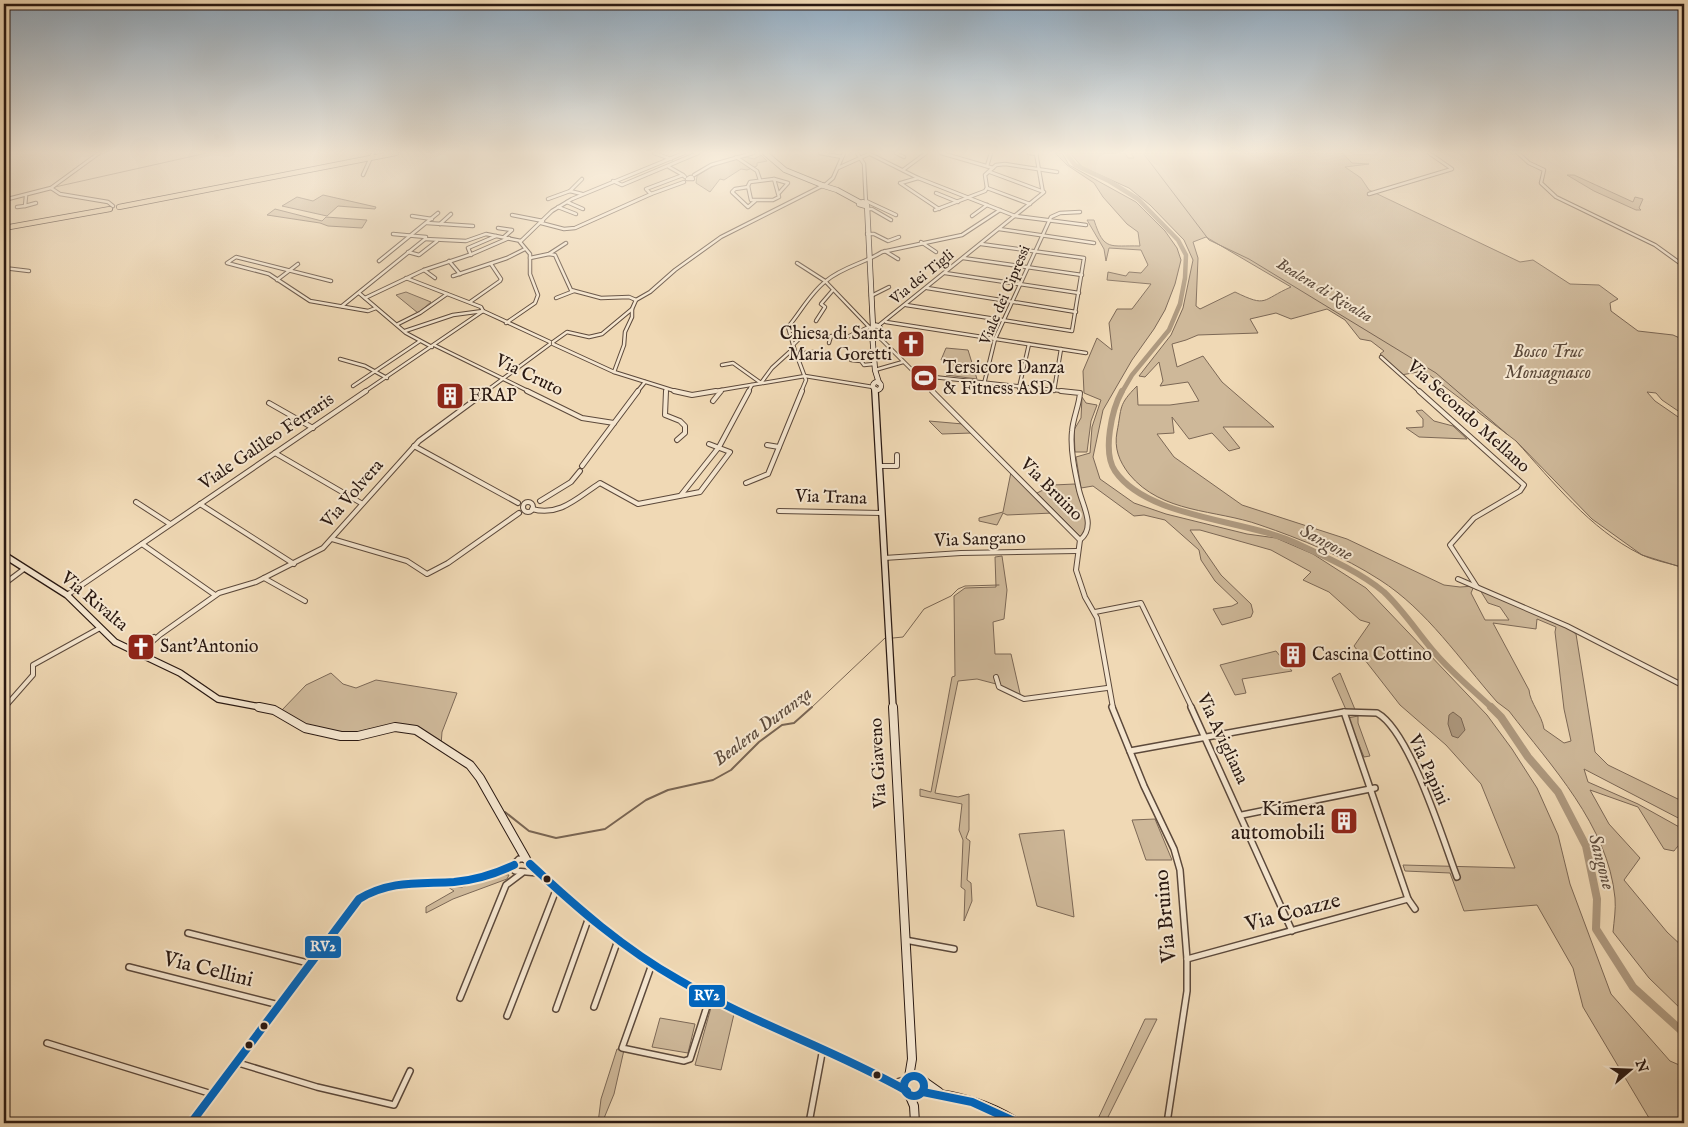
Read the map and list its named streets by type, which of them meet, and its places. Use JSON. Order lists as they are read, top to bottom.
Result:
{
  "streets": {
    "main road": ["Via Rivalta", "Via Giaveno"],
    "street": [
      "Via dei Tigli",
      "Viale dei Cipressi",
      "Via Cruto",
      "Via Secondo Mellano",
      "Viale Galileo Ferraris",
      "Via Bruino",
      "Via Volvera",
      "Via Trana",
      "Via Sangano",
      "Via Avigliana",
      "Via Papini",
      "Via Coazze",
      "Via Cellini"
    ]
  },
  "crossings": [
    ["Via dei Tigli", "Via Giaveno"],
    ["Via Cruto", "Viale Galileo Ferraris"],
    ["Via Cruto", "Via Volvera"],
    ["Viale Galileo Ferraris", "Via Rivalta"],
    ["Via Bruino", "Via Sangano"],
    ["Via Bruino", "Via Avigliana"],
    ["Via Bruino", "Via Papini"],
    ["Via Bruino", "Via Coazze"],
    ["Via Volvera", "Via Rivalta"],
    ["Via Trana", "Via Giaveno"],
    ["Via Sangano", "Via Giaveno"],
    ["Via Avigliana", "Via Papini"],
    ["Via Avigliana", "Via Coazze"]
  ],
  "water": ["Bealera di Rivalta", "Sangone", "Bealera Duranza"],
  "parks": ["Bosco Truc Monsagnasco"],
  "places": {
    "church": ["Chiesa di Santa Maria Goretti", "Sant'Antonio"],
    "sports": ["Tersicore Danza & Fitness ASD"],
    "building": ["FRAP", "Cascina Cottino", "Kimera automobili"]
  },
  "lines": ["transit line RV2"],
  "north": "right"
}
